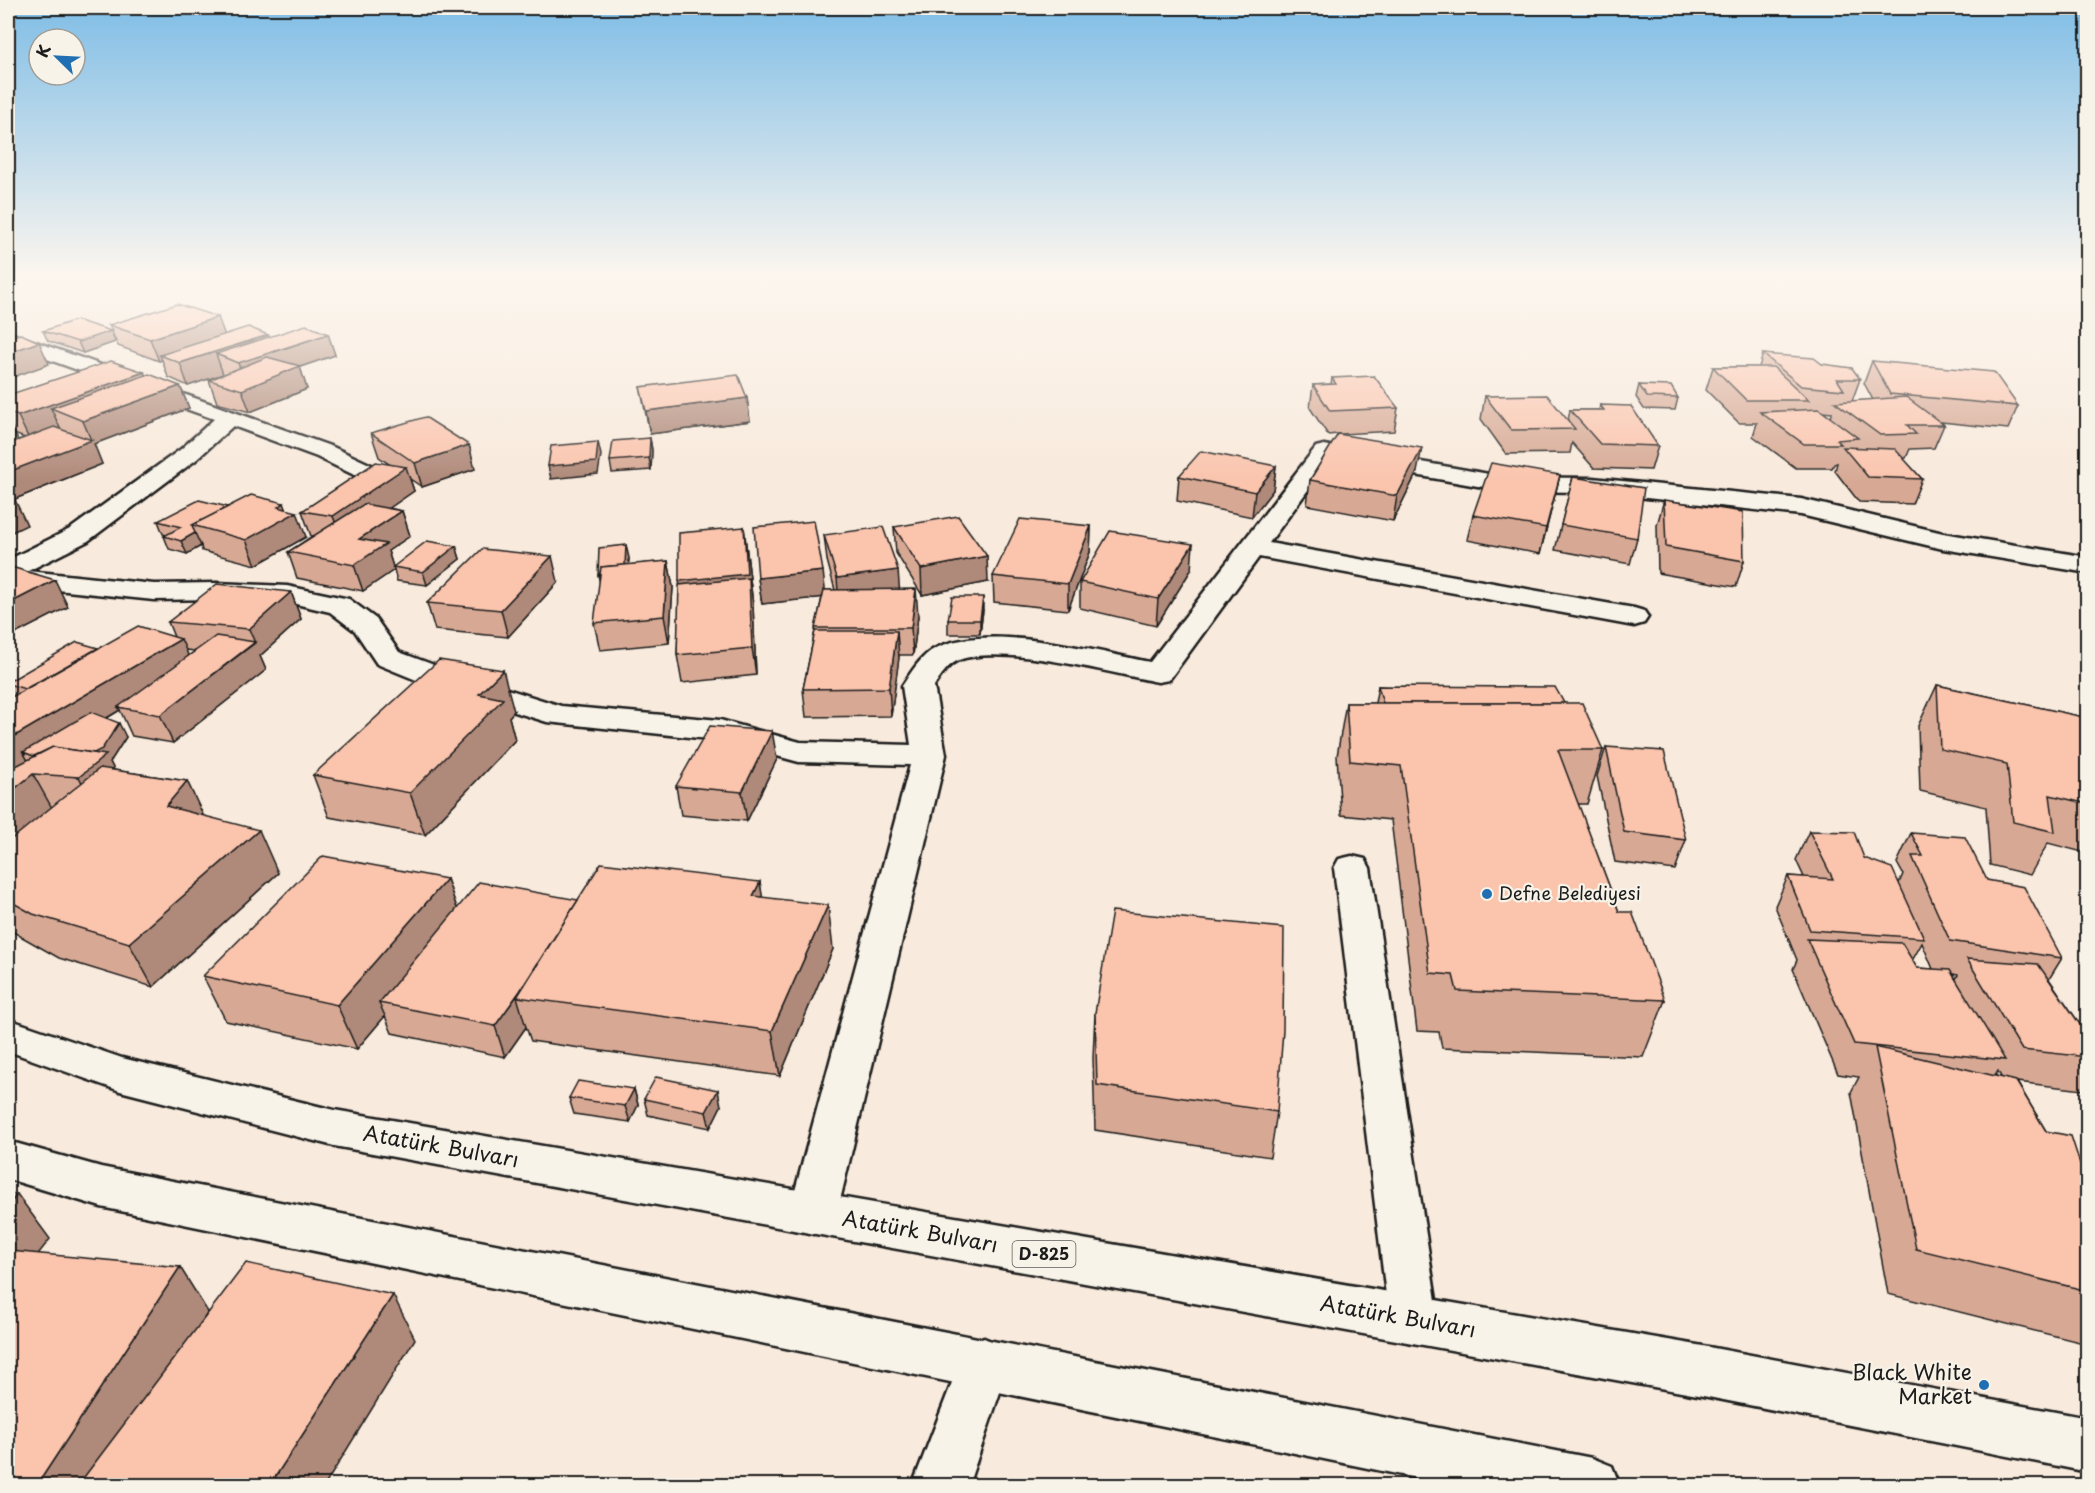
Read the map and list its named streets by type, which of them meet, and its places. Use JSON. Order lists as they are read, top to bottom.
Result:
{
  "streets": {
    "main road": ["Atatürk Bulvarı", "D-825"]
  },
  "places": ["Defne Belediyesi", "Black White Market"],
  "north": "top left"
}
